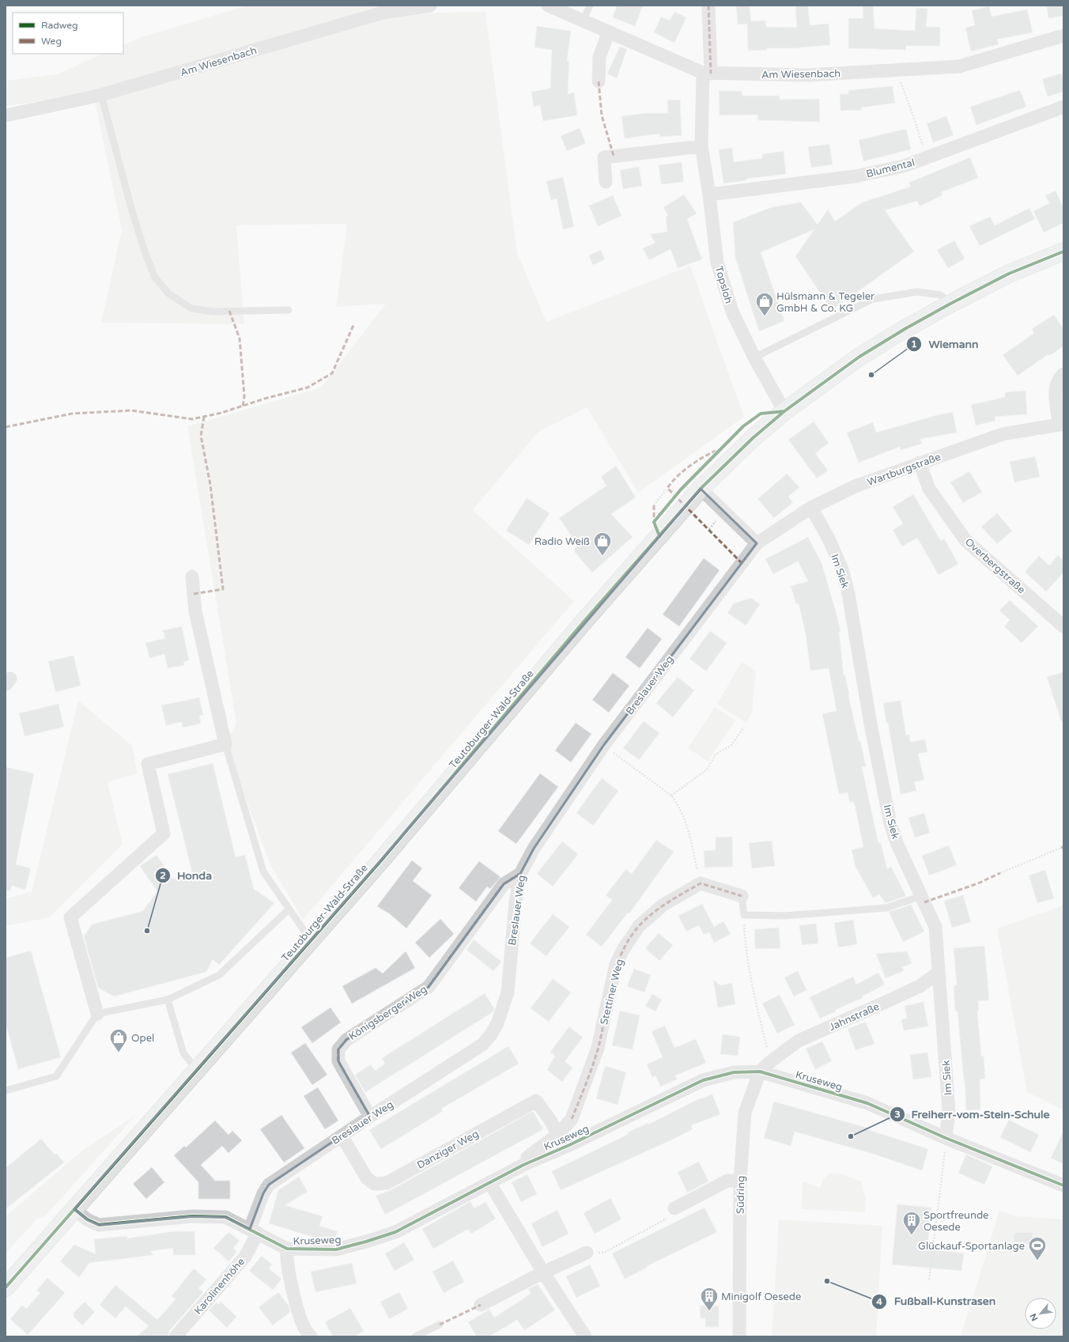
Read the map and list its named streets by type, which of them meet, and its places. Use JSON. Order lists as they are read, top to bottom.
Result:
{
  "streets": {
    "main road": ["Teutoburger-Wald-Straße"],
    "street": [
      "Am Wiesenbach",
      "Blumental",
      "Topsloh",
      "Wartburgstraße",
      "Overbergstraße",
      "Im Siek",
      "Breslauer Weg",
      "Stettiner Weg",
      "Königsberger Weg",
      "Jahnstraße",
      "Kruseweg",
      "Danziger Weg",
      "Südring",
      "Karolinenhöhe"
    ]
  },
  "crossings": [
    ["Am Wiesenbach", "Topsloh"],
    ["Blumental", "Topsloh"],
    ["Topsloh", "Teutoburger-Wald-Straße"],
    ["Wartburgstraße", "Overbergstraße"],
    ["Wartburgstraße", "Im Siek"],
    ["Wartburgstraße", "Breslauer Weg"],
    ["Im Siek", "Jahnstraße"],
    ["Im Siek", "Kruseweg"],
    ["Breslauer Weg", "Königsberger Weg"],
    ["Breslauer Weg", "Kruseweg"],
    ["Breslauer Weg", "Danziger Weg"],
    ["Breslauer Weg", "Karolinenhöhe"],
    ["Teutoburger-Wald-Straße", "Kruseweg"],
    ["Stettiner Weg", "Danziger Weg"],
    ["Jahnstraße", "Südring"],
    ["Kruseweg", "Südring"],
    ["Kruseweg", "Karolinenhöhe"]
  ],
  "places": {
    "shop": ["Hülsmann & Tegeler GmbH & Co. KG", "Radio Weiß", "Opel"],
    "other": [
      "Wiemann",
      "Honda",
      "Freiherr-vom-Stein-Schule",
      "Fußball-Kunstrasen"
    ],
    "building": ["Sportfreunde Oesede", "Minigolf Oesede"],
    "sports": ["Glückauf-Sportanlage"]
  },
  "legend": ["Radweg", "Weg"],
  "north": "bottom left"
}
